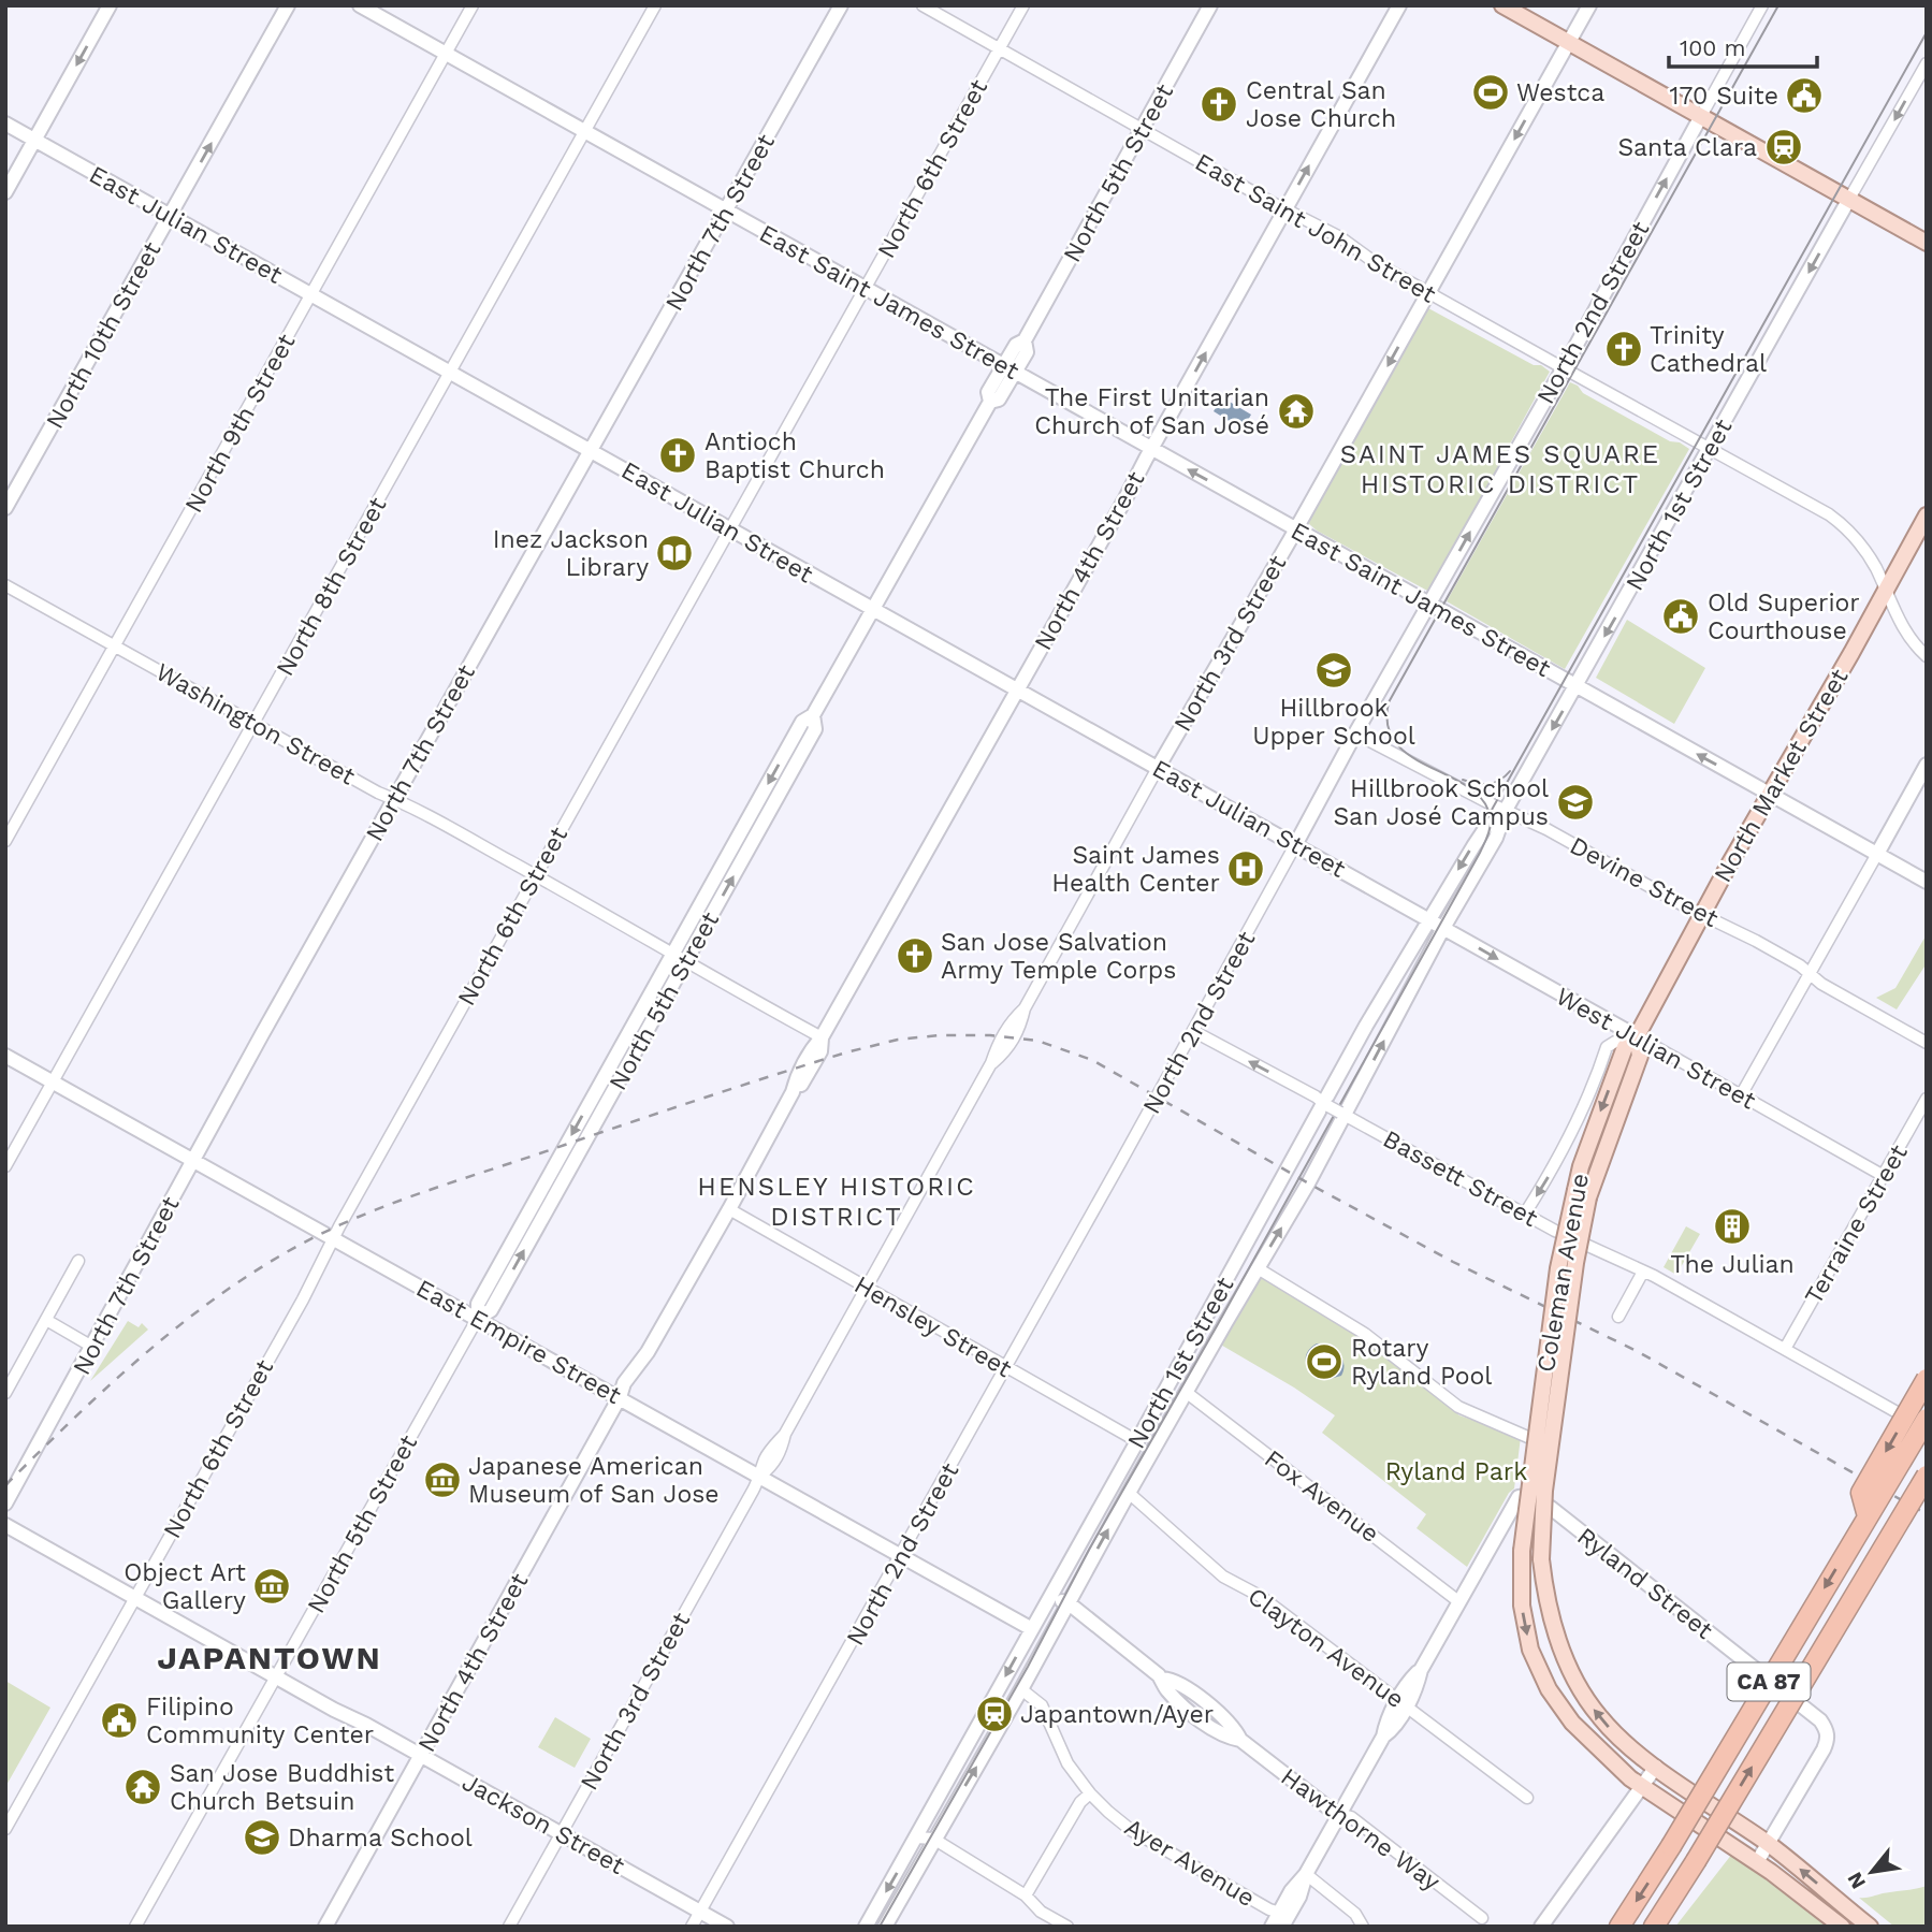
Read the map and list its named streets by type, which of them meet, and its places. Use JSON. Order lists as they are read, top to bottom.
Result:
{
  "streets": {
    "highway": ["CA 87"],
    "main road": ["North Market Street", "Coleman Avenue"],
    "street": [
      "North 6th Street",
      "North 5th Street",
      "North 7th Street",
      "East Julian Street",
      "East Saint John Street",
      "East Saint James Street",
      "North 2nd Street",
      "North 10th Street",
      "North 9th Street",
      "North 1st Street",
      "North 4th Street",
      "North 8th Street",
      "North 3rd Street",
      "Washington Street",
      "Devine Street",
      "West Julian Street",
      "Bassett Street",
      "Terraine Street",
      "Hensley Street",
      "East Empire Street",
      "Fox Avenue",
      "Ryland Street",
      "Clayton Avenue",
      "Jackson Street",
      "Hawthorne Way",
      "Ayer Avenue"
    ]
  },
  "crossings": [
    ["North 6th Street", "East Julian Street"],
    ["North 6th Street", "East Saint John Street"],
    ["North 6th Street", "East Saint James Street"],
    ["North 6th Street", "Washington Street"],
    ["North 6th Street", "East Empire Street"],
    ["North 6th Street", "Jackson Street"],
    ["North 5th Street", "East Julian Street"],
    ["North 5th Street", "East Saint John Street"],
    ["North 5th Street", "East Saint James Street"],
    ["North 5th Street", "Washington Street"],
    ["North 5th Street", "East Empire Street"],
    ["North 5th Street", "Jackson Street"],
    ["North 7th Street", "East Julian Street"],
    ["North 7th Street", "East Saint James Street"],
    ["North 7th Street", "Washington Street"],
    ["North 7th Street", "East Empire Street"],
    ["East Julian Street", "North 2nd Street"],
    ["East Julian Street", "North 10th Street"],
    ["East Julian Street", "North 9th Street"],
    ["East Julian Street", "North 1st Street"],
    ["East Julian Street", "North 4th Street"],
    ["East Julian Street", "North 8th Street"],
    ["East Julian Street", "North 3rd Street"],
    ["East Julian Street", "West Julian Street"],
    ["East Saint John Street", "North 2nd Street"],
    ["East Saint John Street", "North 1st Street"],
    ["East Saint John Street", "North 4th Street"],
    ["East Saint John Street", "North 3rd Street"],
    ["East Saint John Street", "North Market Street"],
    ["East Saint James Street", "North 2nd Street"],
    ["East Saint James Street", "North 9th Street"],
    ["East Saint James Street", "North 1st Street"],
    ["East Saint James Street", "North 4th Street"],
    ["East Saint James Street", "North 8th Street"],
    ["East Saint James Street", "North 3rd Street"],
    ["East Saint James Street", "North Market Street"],
    ["North 2nd Street", "Devine Street"],
    ["North 2nd Street", "Bassett Street"],
    ["North 2nd Street", "Hensley Street"],
    ["North 2nd Street", "East Empire Street"],
    ["North 2nd Street", "Jackson Street"],
    ["North 9th Street", "Washington Street"],
    ["North 1st Street", "Devine Street"],
    ["North 1st Street", "West Julian Street"],
    ["North 1st Street", "Bassett Street"],
    ["North 1st Street", "Hensley Street"],
    ["North 1st Street", "East Empire Street"],
    ["North 1st Street", "Fox Avenue"],
    ["North 1st Street", "Clayton Avenue"],
    ["North 1st Street", "Hawthorne Way"],
    ["North 1st Street", "Ayer Avenue"],
    ["North 4th Street", "Washington Street"],
    ["North 4th Street", "Hensley Street"],
    ["North 4th Street", "East Empire Street"],
    ["North 4th Street", "Jackson Street"],
    ["North 8th Street", "Washington Street"],
    ["North 8th Street", "East Empire Street"],
    ["North 3rd Street", "Hensley Street"],
    ["North 3rd Street", "East Empire Street"],
    ["North 3rd Street", "Jackson Street"],
    ["North Market Street", "Devine Street"],
    ["North Market Street", "West Julian Street"],
    ["North Market Street", "Coleman Avenue"],
    ["West Julian Street", "Terraine Street"],
    ["West Julian Street", "Coleman Avenue"],
    ["Bassett Street", "Terraine Street"],
    ["Coleman Avenue", "Ryland Street"]
  ],
  "one_way": ["North 10th Street", "West Julian Street"],
  "districts": ["SAINT JAMES SQUARE HISTORIC DISTRICT", "HENSLEY HISTORIC DISTRICT", "JAPANTOWN"],
  "parks": ["Ryland Park"],
  "places": {
    "sports": ["Westca", "Rotary Ryland Pool"],
    "public building": ["170 Suite", "Old Superior Courthouse", "Filipino Community Center"],
    "church": [
      "Central San Jose Church",
      "Trinity Cathedral",
      "Antioch Baptist Church",
      "San Jose Salvation Army Temple Corps"
    ],
    "station": ["Santa Clara", "Japantown/Ayer"],
    "temple": ["The First Unitarian Church of San José", "San Jose Buddhist Church Betsuin"],
    "library": ["Inez Jackson Library"],
    "school or university": ["Hillbrook Upper School", "Hillbrook School San José Campus", "Dharma School"],
    "hospital": ["Saint James Health Center"],
    "building": ["The Julian"],
    "museum": ["Japanese American Museum of San Jose", "Object Art Gallery"]
  },
  "scale_bar": "100 m",
  "north": "bottom left"
}
